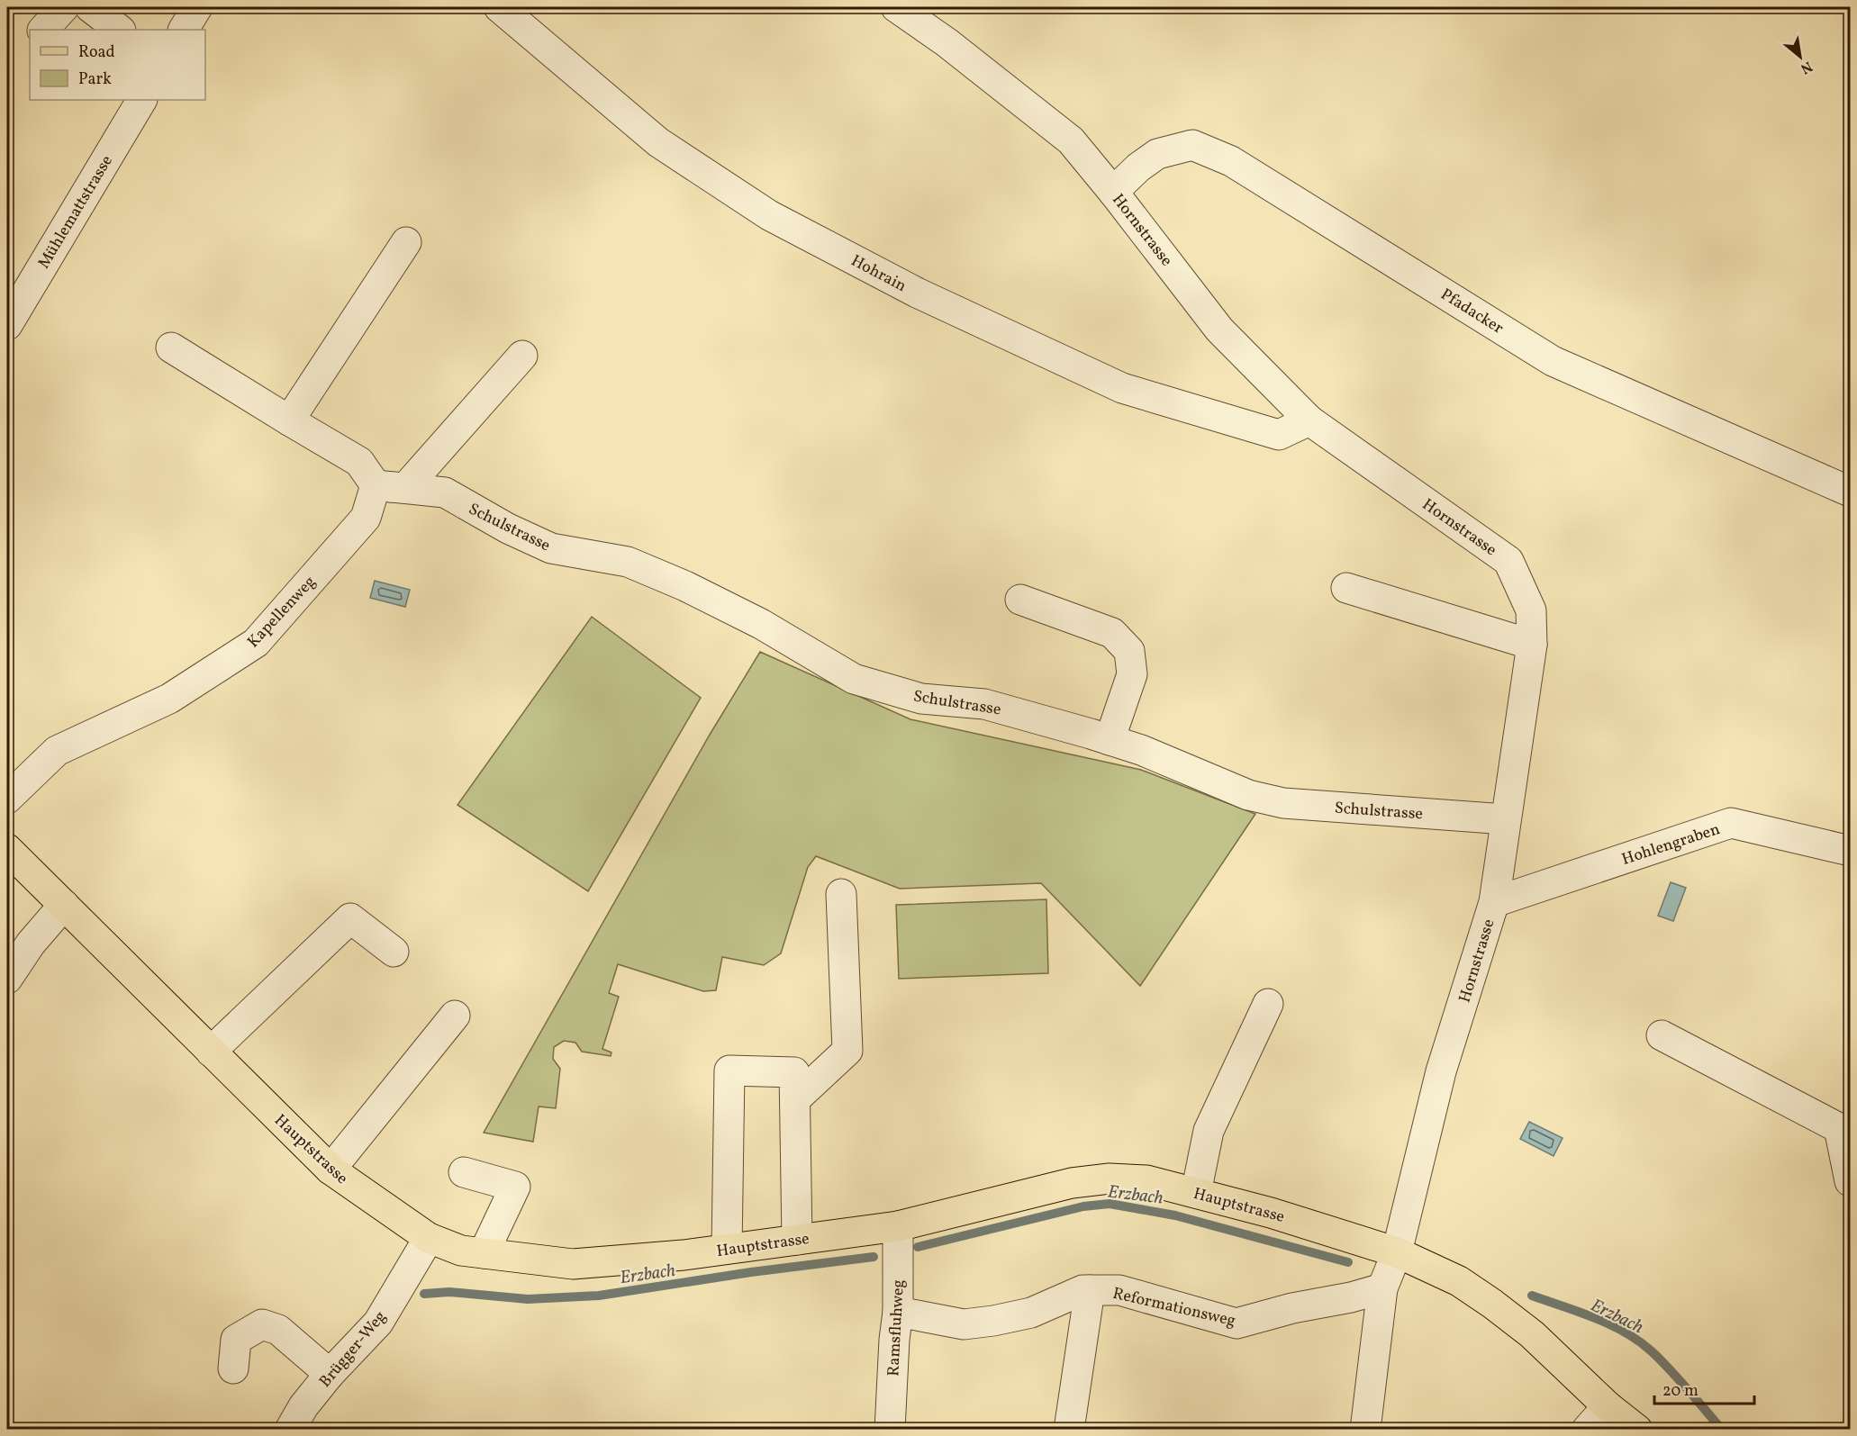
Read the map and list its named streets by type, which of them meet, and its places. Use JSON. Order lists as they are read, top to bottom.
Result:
{
  "streets": {
    "main road": ["Hauptstrasse"],
    "street": [
      "Mühlemattstrasse",
      "Hornstrasse",
      "Hohrain",
      "Pfadacker",
      "Schulstrasse",
      "Kapellenweg",
      "Hohlengraben",
      "Reformationsweg",
      "Ramsfluhweg",
      "Brügger-Weg"
    ]
  },
  "crossings": [
    ["Hornstrasse", "Hohrain"],
    ["Hornstrasse", "Pfadacker"],
    ["Hornstrasse", "Schulstrasse"],
    ["Hornstrasse", "Hohlengraben"],
    ["Hornstrasse", "Hauptstrasse"],
    ["Schulstrasse", "Kapellenweg"],
    ["Hauptstrasse", "Ramsfluhweg"],
    ["Hauptstrasse", "Brügger-Weg"],
    ["Reformationsweg", "Ramsfluhweg"]
  ],
  "water": ["Erzbach"],
  "legend": ["Road", "Park"],
  "scale_bar": "20 m",
  "north": "bottom right"
}
